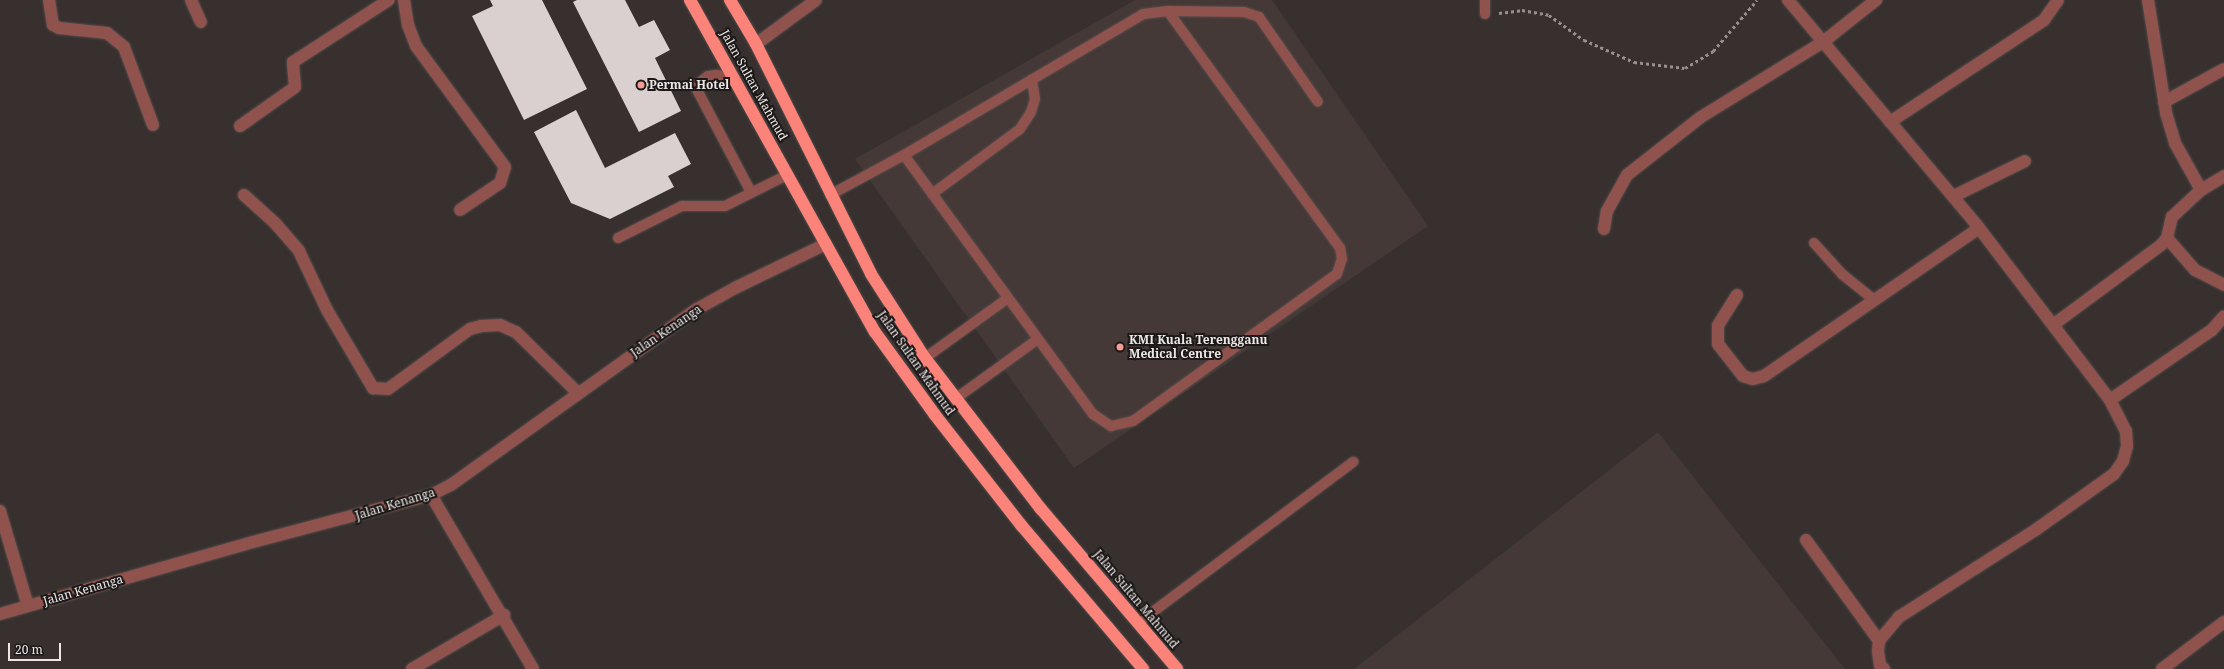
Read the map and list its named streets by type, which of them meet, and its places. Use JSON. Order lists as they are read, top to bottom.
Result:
{
  "streets": {
    "highway": ["Jalan Sultan Mahmud"],
    "street": ["Jalan Kenanga"]
  },
  "crossings": [
    ["Jalan Sultan Mahmud", "Jalan Kenanga"]
  ],
  "places": ["Permai Hotel", "KMI Kuala Terengganu Medical Centre"],
  "scale_bar": "20 m"
}
